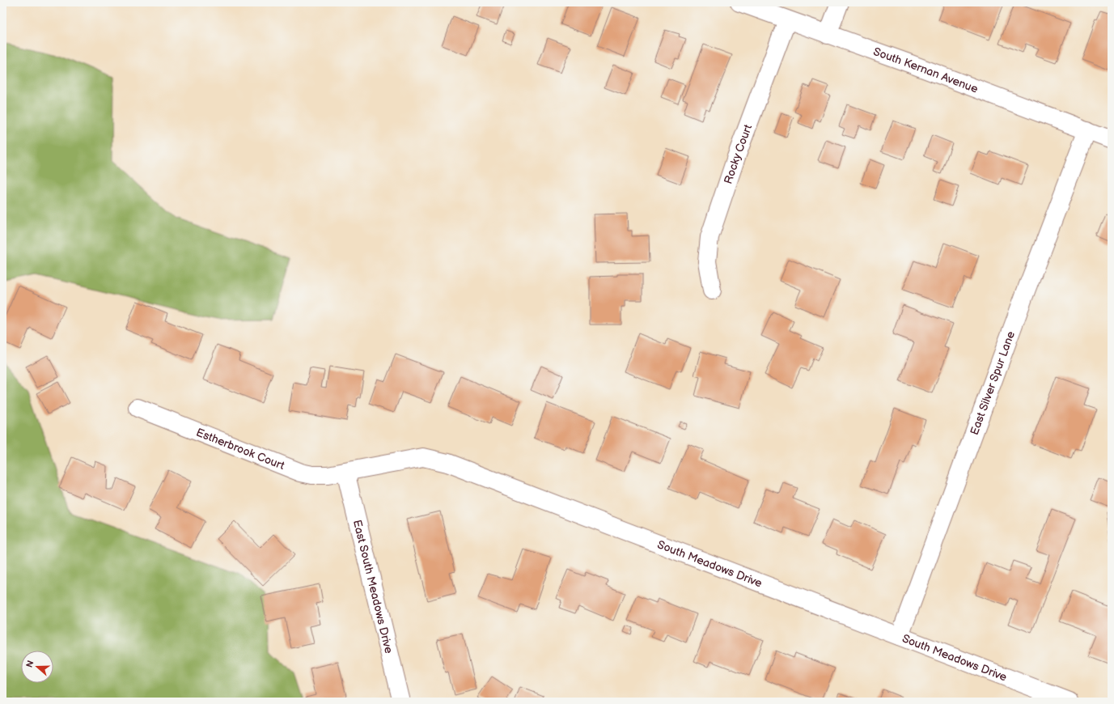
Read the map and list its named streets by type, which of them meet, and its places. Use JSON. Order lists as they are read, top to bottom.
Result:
{
  "streets": {
    "street": [
      "South Kernan Avenue",
      "Rocky Court",
      "East Silver Spur Lane",
      "Estherbrook Court",
      "South Meadows Drive",
      "East South Meadows Drive"
    ]
  },
  "crossings": [
    ["South Kernan Avenue", "Rocky Court"],
    ["South Kernan Avenue", "East Silver Spur Lane"],
    ["East Silver Spur Lane", "South Meadows Drive"],
    ["Estherbrook Court", "South Meadows Drive"],
    ["Estherbrook Court", "East South Meadows Drive"],
    ["South Meadows Drive", "East South Meadows Drive"]
  ],
  "north": "left"
}
